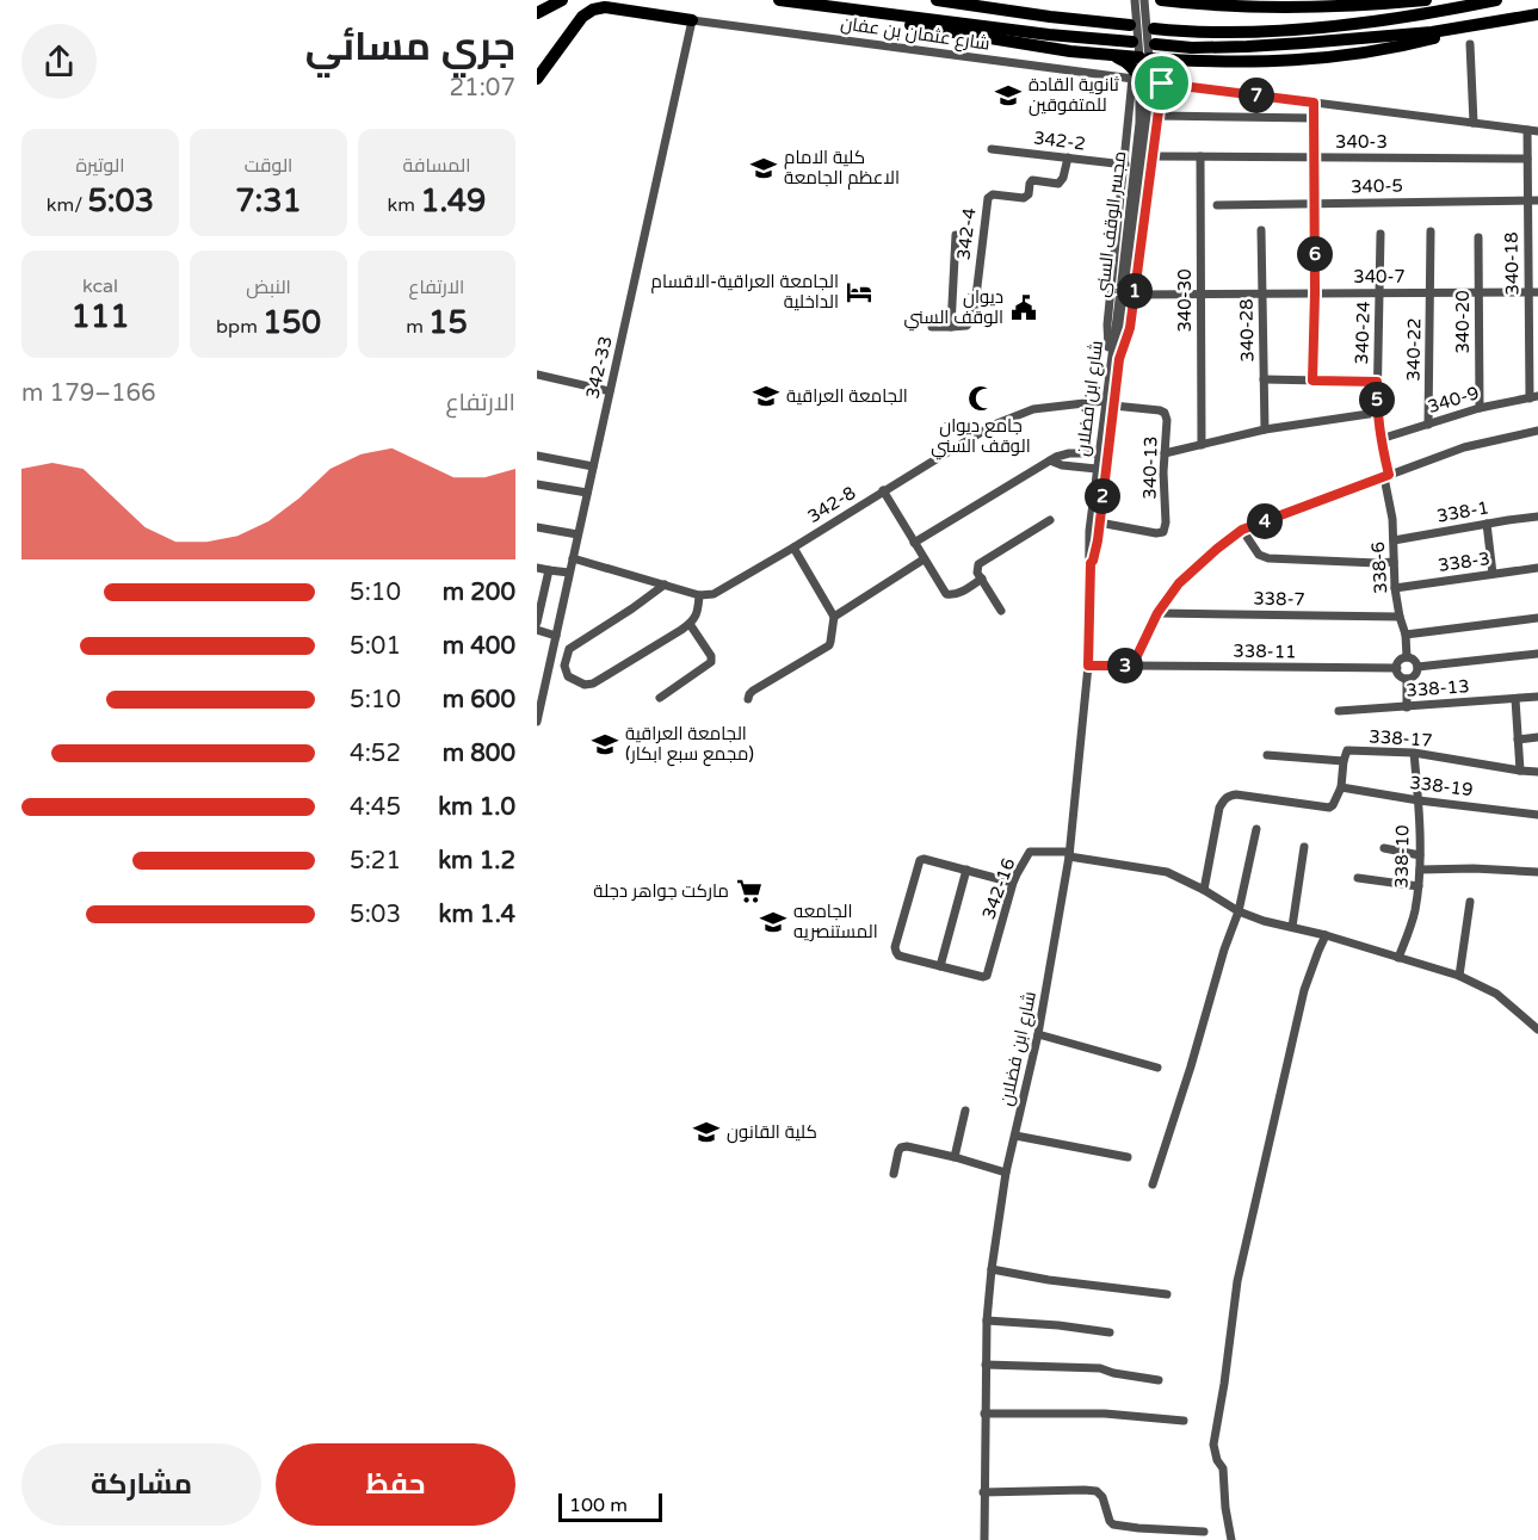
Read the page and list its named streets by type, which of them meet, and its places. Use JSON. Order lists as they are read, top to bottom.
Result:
{
  "streets": {
    "street": [
      "شارع عثمان بن عفان",
      "342-2",
      "340-3",
      "340-5",
      "مجسر الوقف السني",
      "342-4",
      "340-18",
      "340-7",
      "340-30",
      "340-20",
      "340-28",
      "340-24",
      "340-22",
      "342-33",
      "شارع ابن فضلان",
      "340-9",
      "340-13",
      "342-8",
      "338-1",
      "338-3",
      "338-6",
      "338-7",
      "338-11",
      "338-13",
      "338-17",
      "338-19",
      "338-10",
      "342-16"
    ]
  },
  "crossings": [
    ["شارع عثمان بن عفان", "مجسر الوقف السني"],
    ["شارع عثمان بن عفان", "340-18"],
    ["شارع عثمان بن عفان", "342-33"],
    ["342-2", "342-4"],
    ["340-3", "340-18"],
    ["340-3", "340-30"],
    ["340-5", "340-18"],
    ["مجسر الوقف السني", "شارع ابن فضلان"],
    ["340-18", "340-7"],
    ["340-18", "340-9"],
    ["340-7", "340-30"],
    ["340-7", "340-20"],
    ["340-7", "340-28"],
    ["340-7", "340-24"],
    ["340-7", "340-22"],
    ["340-20", "340-9"],
    ["340-24", "340-9"],
    ["340-24", "338-6"],
    ["340-22", "340-9"],
    ["شارع ابن فضلان", "340-13"],
    ["شارع ابن فضلان", "342-8"],
    ["شارع ابن فضلان", "338-11"],
    ["شارع ابن فضلان", "342-16"],
    ["340-13", "342-8"],
    ["338-1", "338-6"],
    ["338-3", "338-6"],
    ["338-6", "338-7"],
    ["338-6", "338-11"],
    ["338-17", "338-10"],
    ["338-19", "338-10"]
  ],
  "places": {
    "school or university": [
      "ثانوية القادة للمتفوقين",
      "كلية الامام الاعظم الجامعة",
      "الجامعة العراقية",
      "الجامعة العراقية (مجمع سبع ابكار)",
      "الجامعه المستنصريه",
      "كلية القانون"
    ],
    "hotel": ["الجامعة العراقية-الاقسام الداخلية"],
    "public building": ["ديوان الوقف السني"],
    "mosque": ["جامع ديوان الوقف السني"],
    "supermarket": ["ماركت جواهر دجلة"]
  },
  "scale_bar": "100 m",
  "page": {
    "heading": ["جري مسائي", "21:07"],
    "pins": [
      "7",
      "6",
      "1",
      "5",
      "2",
      "4",
      "3"
    ],
    "stats": [
      ["المسافة", "1.49 km"],
      ["الوقت", "7:31"],
      ["الوتيرة", "5:03 /km"],
      ["الارتفاع", "15 m"],
      ["النبض", "150 bpm"],
      ["kcal", "111"]
    ],
    "chart": ["الارتفاع", "166–179 m"],
    "list": [
      {
        "name": "200 m",
        "note": "5:10"
      },
      {
        "name": "400 m",
        "note": "5:01"
      },
      {
        "name": "600 m",
        "note": "5:10"
      },
      {
        "name": "800 m",
        "note": "4:52"
      },
      {
        "name": "1.0 km",
        "note": "4:45"
      },
      {
        "name": "1.2 km",
        "note": "5:21"
      },
      {
        "name": "1.4 km",
        "note": "5:03"
      }
    ],
    "buttons": ["حفظ", "مشاركة"],
    "scale": "100 m"
  }
}
